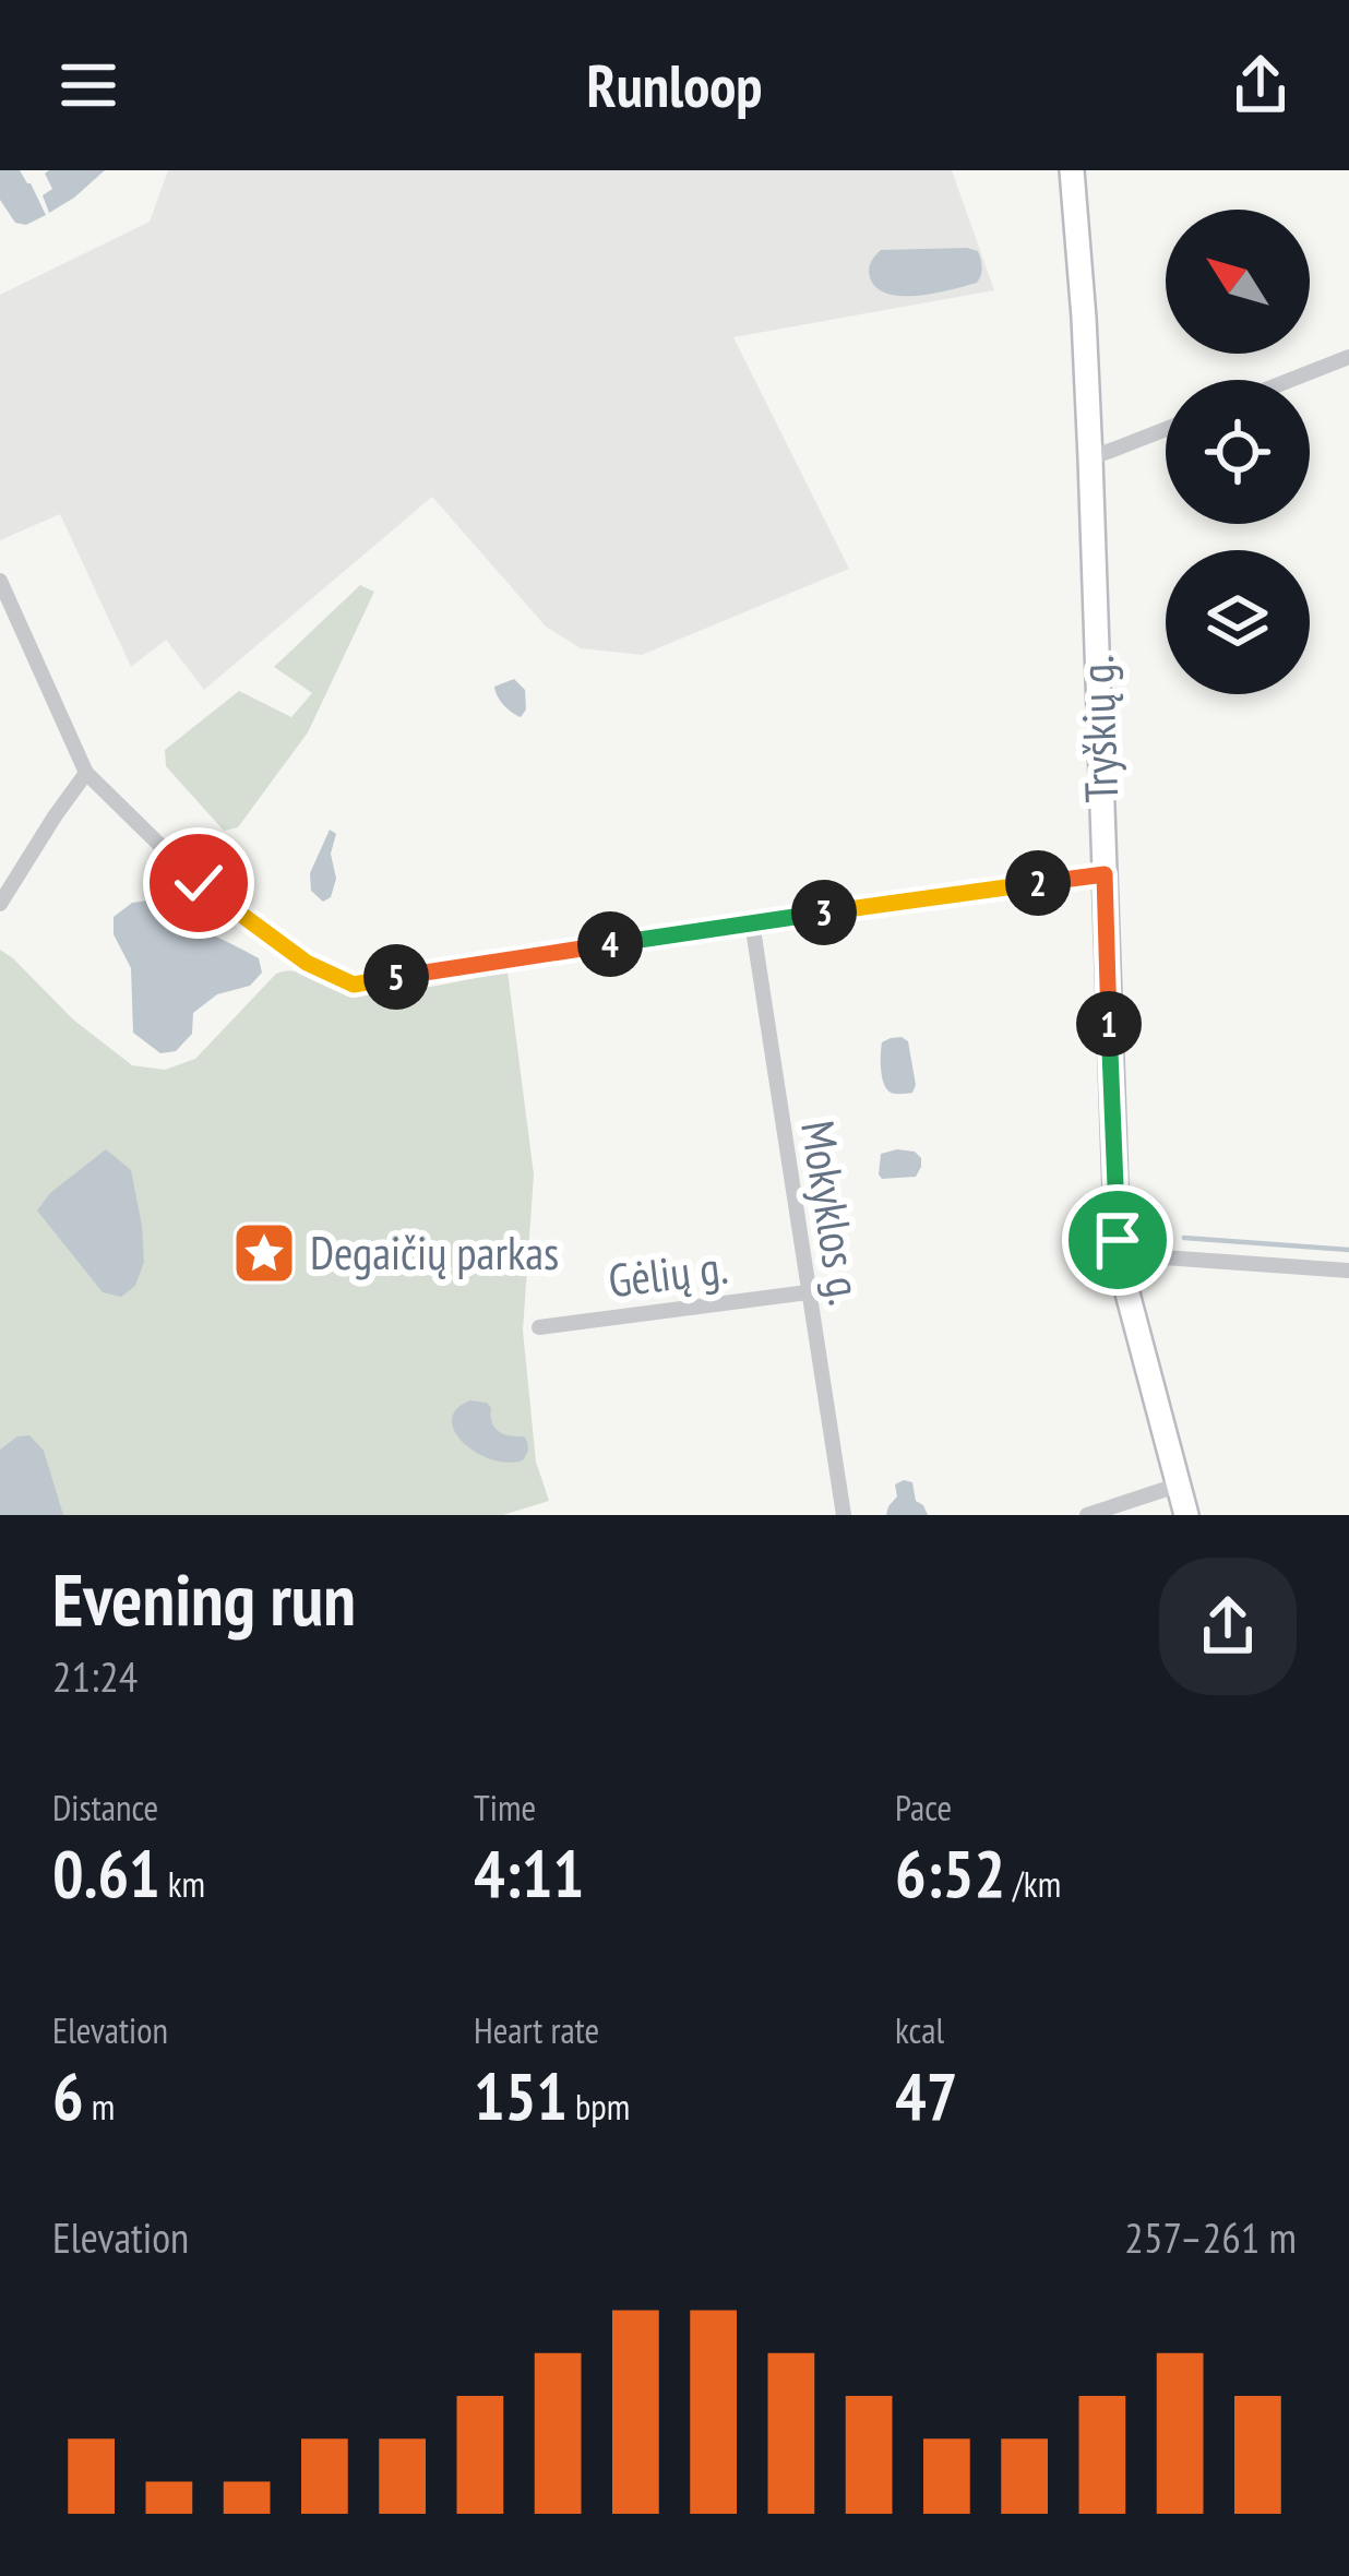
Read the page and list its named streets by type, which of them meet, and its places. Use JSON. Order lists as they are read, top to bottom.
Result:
{
  "streets": {
    "main road": ["Tryškių g."],
    "street": ["Mokyklos g.", "Gėlių g."]
  },
  "crossings": [
    ["Mokyklos g.", "Gėlių g."]
  ],
  "places": {
    "place": ["Degaičių parkas"]
  },
  "north": "top left",
  "page": {
    "header": "Runloop",
    "pins": [
      "2",
      "3",
      "4",
      "5",
      "1"
    ],
    "heading": ["Evening run", "21:24"],
    "stats": [
      ["Distance", "0.61 km"],
      ["Time", "4:11"],
      ["Pace", "6:52 /km"],
      ["Elevation", "6 m"],
      ["Heart rate", "151 bpm"],
      ["kcal", "47"]
    ],
    "chart": ["Elevation", "257–261 m"]
  }
}
